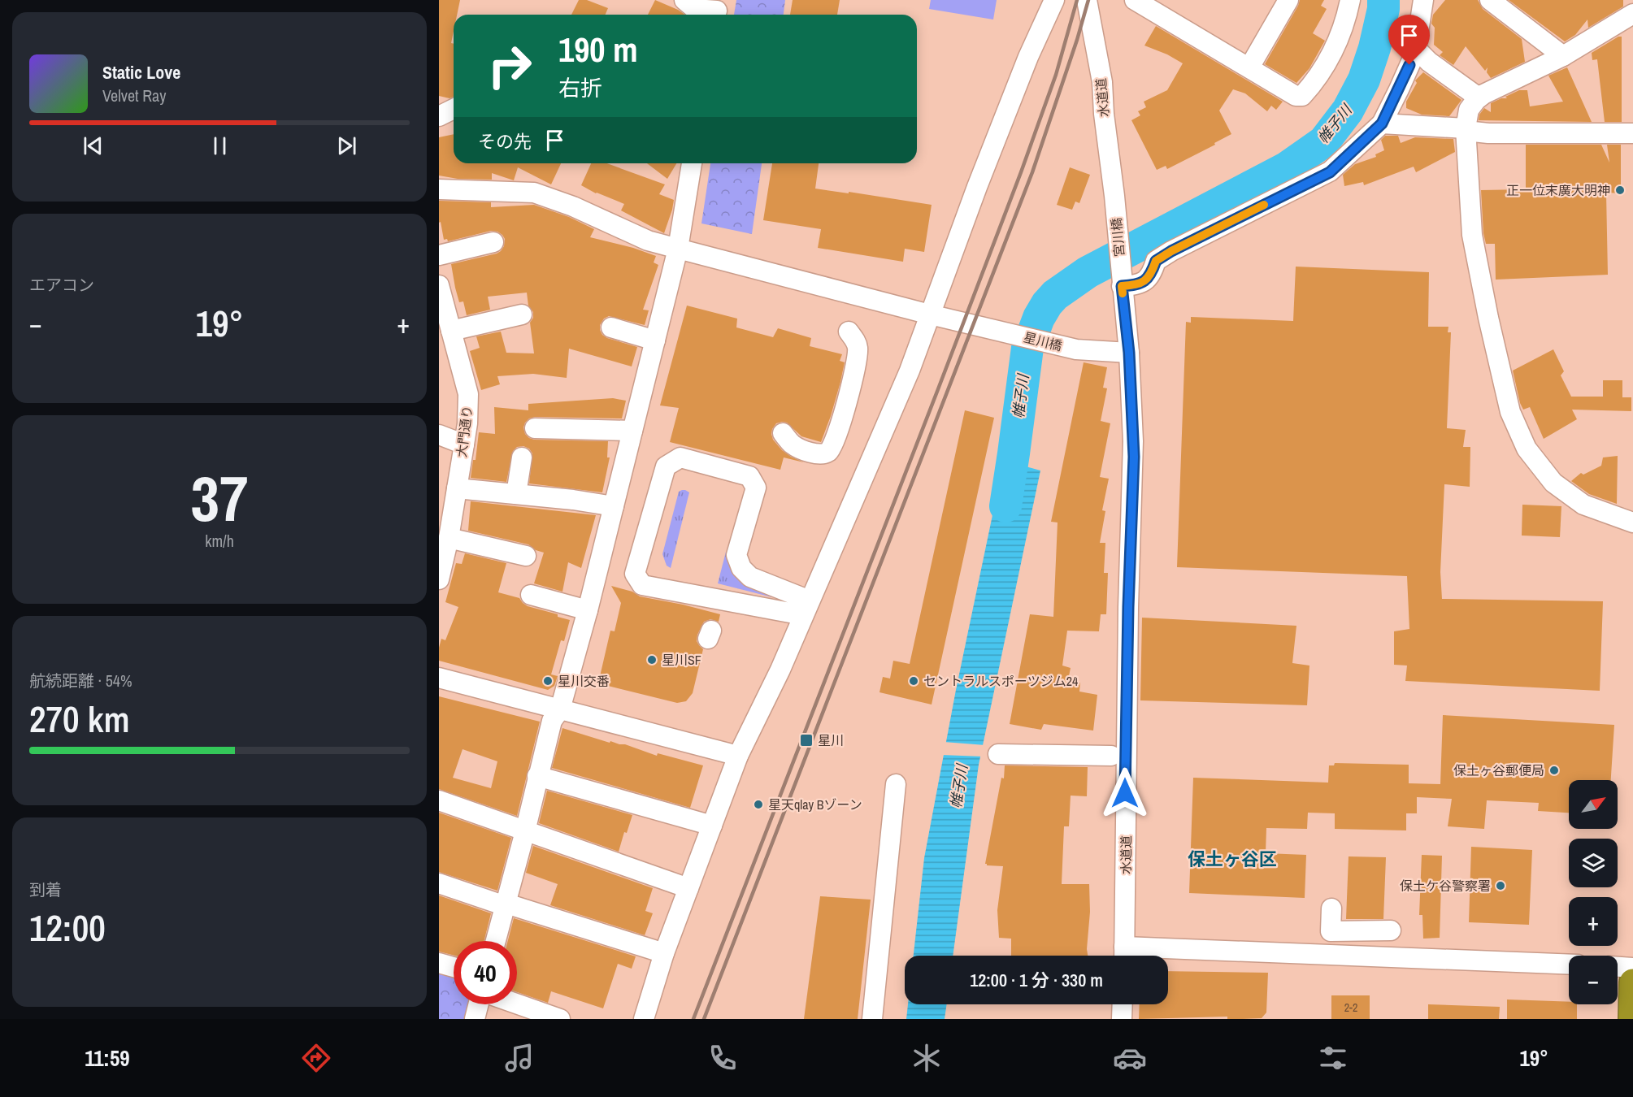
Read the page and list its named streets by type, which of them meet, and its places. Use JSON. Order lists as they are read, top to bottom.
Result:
{
  "streets": {
    "street": [
      "水道道",
      "宮川橋",
      "星川橋",
      "大門通り"
    ]
  },
  "crossings": [
    ["水道道", "宮川橋"],
    ["水道道", "星川橋"]
  ],
  "districts": ["保土ヶ谷区"],
  "water": ["帷子川"],
  "places": {
    "other": [
      "正一位末廣大明神",
      "星川SF",
      "星川交番",
      "セントラルスポーツジム24",
      "保土ヶ谷郵便局",
      "星天qlay Bゾーン",
      "保土ケ谷警察署"
    ],
    "transit": ["星川"]
  },
  "house_numbers": ["2-2"],
  "north": "top right",
  "page": {
    "turn": ["190 m", "右折"],
    "song": ["Static Love", "Velvet Ray"],
    "then": "その先",
    "tile": [
      "エアコン",
      ["37", "km/h"],
      ["航続距離 · 54%", "270 km"],
      ["到着", "12:00"]
    ],
    "heat": ["−", "19°", "+"],
    "map_buttons": ["+", "−"],
    "limit": "40",
    "trip": "12:00 · 1 分 · 330 m",
    "tabs": ["11:59", "19°"]
  }
}
